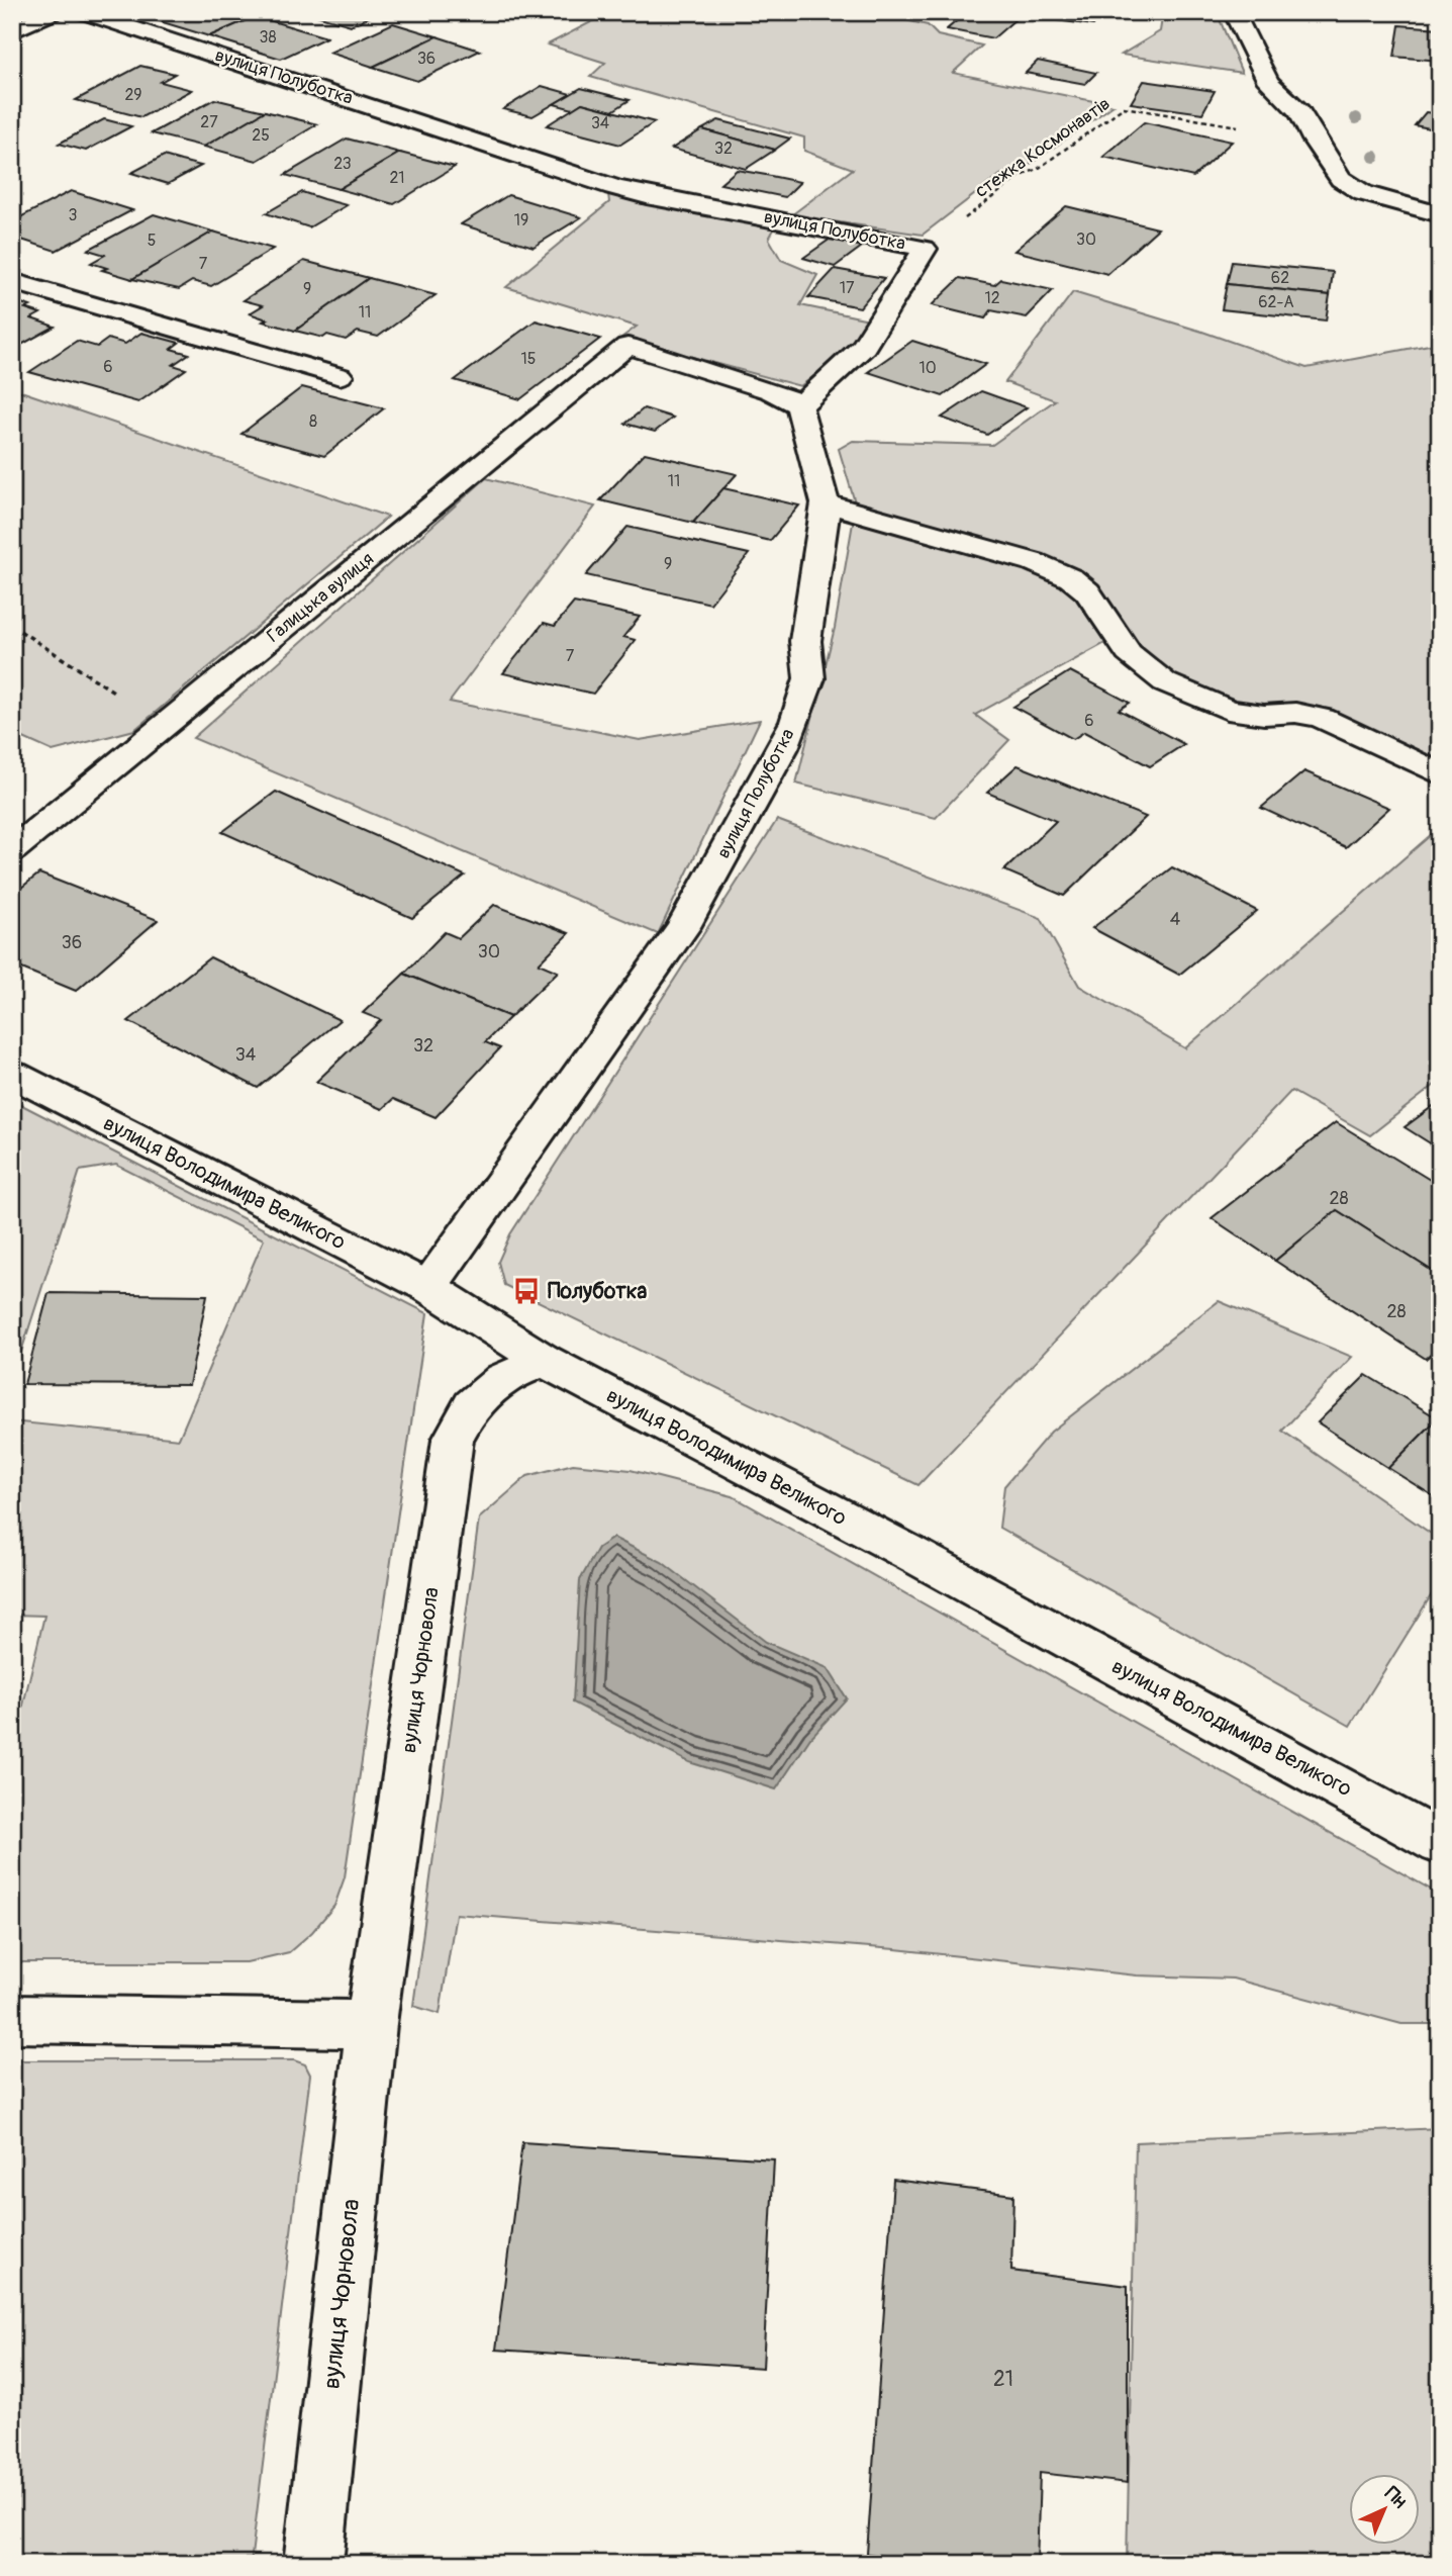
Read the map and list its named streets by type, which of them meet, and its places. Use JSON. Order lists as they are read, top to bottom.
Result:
{
  "streets": {
    "street": [
      "вулиця Полуботка",
      "Галицька вулиця",
      "вулиця Володимира Великого",
      "вулиця Чорновола"
    ],
    "path": ["стежка Космонавтів"]
  },
  "crossings": [
    ["вулиця Полуботка", "стежка Космонавтів"],
    ["вулиця Полуботка", "Галицька вулиця"],
    ["вулиця Полуботка", "вулиця Володимира Великого"],
    ["вулиця Володимира Великого", "вулиця Чорновола"]
  ],
  "places": {
    "bus stop": ["Полуботка"]
  },
  "house_numbers": [
    "38",
    "36",
    "29",
    "27",
    "34",
    "25",
    "32",
    "23",
    "21",
    "3",
    "19",
    "30",
    "5",
    "7",
    "62",
    "17",
    "9",
    "12",
    "62-А",
    "11",
    "15",
    "6",
    "10",
    "8",
    "11",
    "9",
    "7",
    "6",
    "4",
    "36",
    "30",
    "32",
    "34",
    "28",
    "28",
    "21"
  ],
  "north": "top right"
}
